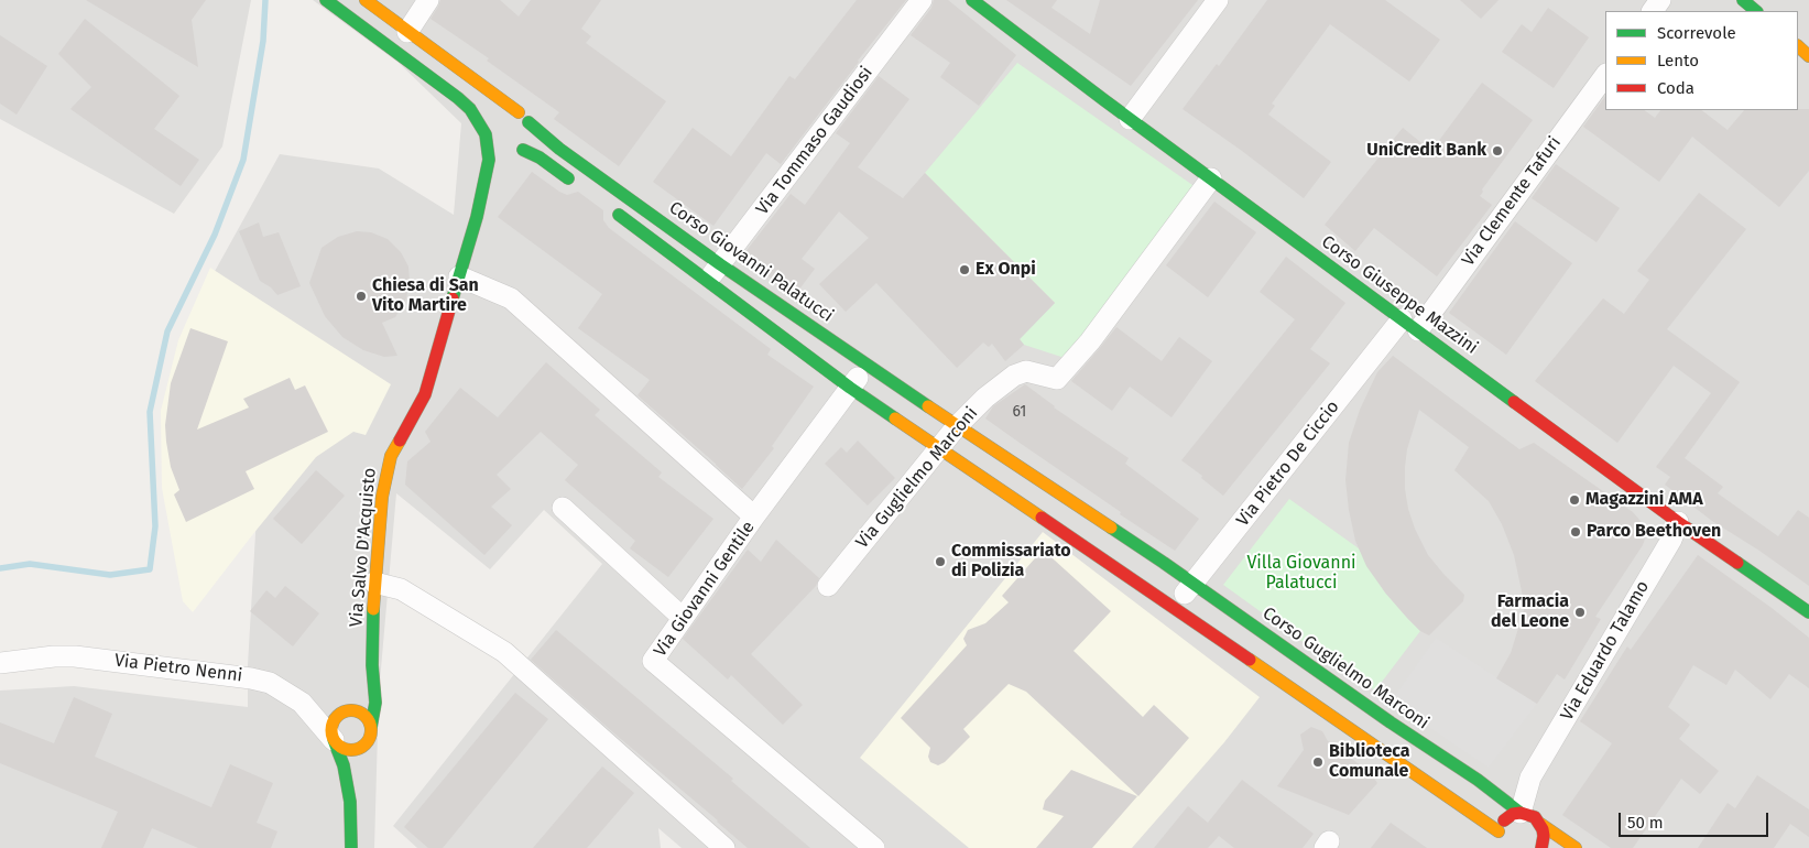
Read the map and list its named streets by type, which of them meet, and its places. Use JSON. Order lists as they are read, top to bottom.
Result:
{
  "streets": {
    "street": [
      "Via Tommaso Gaudiosi",
      "Via Clemente Tafuri",
      "Corso Giovanni Palatucci",
      "Corso Giuseppe Mazzini",
      "Via Pietro De Ciccio",
      "Via Guglielmo Marconi",
      "Via Salvo D'Acquisto",
      "Via Giovanni Gentile",
      "Via Eduardo Talamo",
      "Via Pietro Nenni",
      "Corso Guglielmo Marconi"
    ]
  },
  "crossings": [
    ["Via Tommaso Gaudiosi", "Corso Giovanni Palatucci"],
    ["Via Clemente Tafuri", "Corso Giuseppe Mazzini"],
    ["Via Clemente Tafuri", "Via Pietro De Ciccio"],
    ["Corso Giovanni Palatucci", "Via Guglielmo Marconi"],
    ["Corso Giovanni Palatucci", "Via Salvo D'Acquisto"],
    ["Corso Giovanni Palatucci", "Via Giovanni Gentile"],
    ["Corso Giovanni Palatucci", "Corso Guglielmo Marconi"],
    ["Corso Giuseppe Mazzini", "Via Pietro De Ciccio"],
    ["Corso Giuseppe Mazzini", "Via Guglielmo Marconi"],
    ["Corso Giuseppe Mazzini", "Via Eduardo Talamo"],
    ["Via Pietro De Ciccio", "Corso Guglielmo Marconi"],
    ["Via Guglielmo Marconi", "Corso Guglielmo Marconi"],
    ["Via Salvo D'Acquisto", "Via Pietro Nenni"],
    ["Via Eduardo Talamo", "Corso Guglielmo Marconi"]
  ],
  "parks": ["Villa Giovanni Palatucci"],
  "places": [
    "UniCredit Bank",
    "Ex Onpi",
    "Chiesa di San Vito Martire",
    "Magazzini AMA",
    "Parco Beethoven",
    "Commissariato di Polizia",
    "Farmacia del Leone",
    "Biblioteca Comunale"
  ],
  "house_numbers": ["61"],
  "legend": ["Scorrevole", "Lento", "Coda"],
  "scale_bar": "50 m"
}
